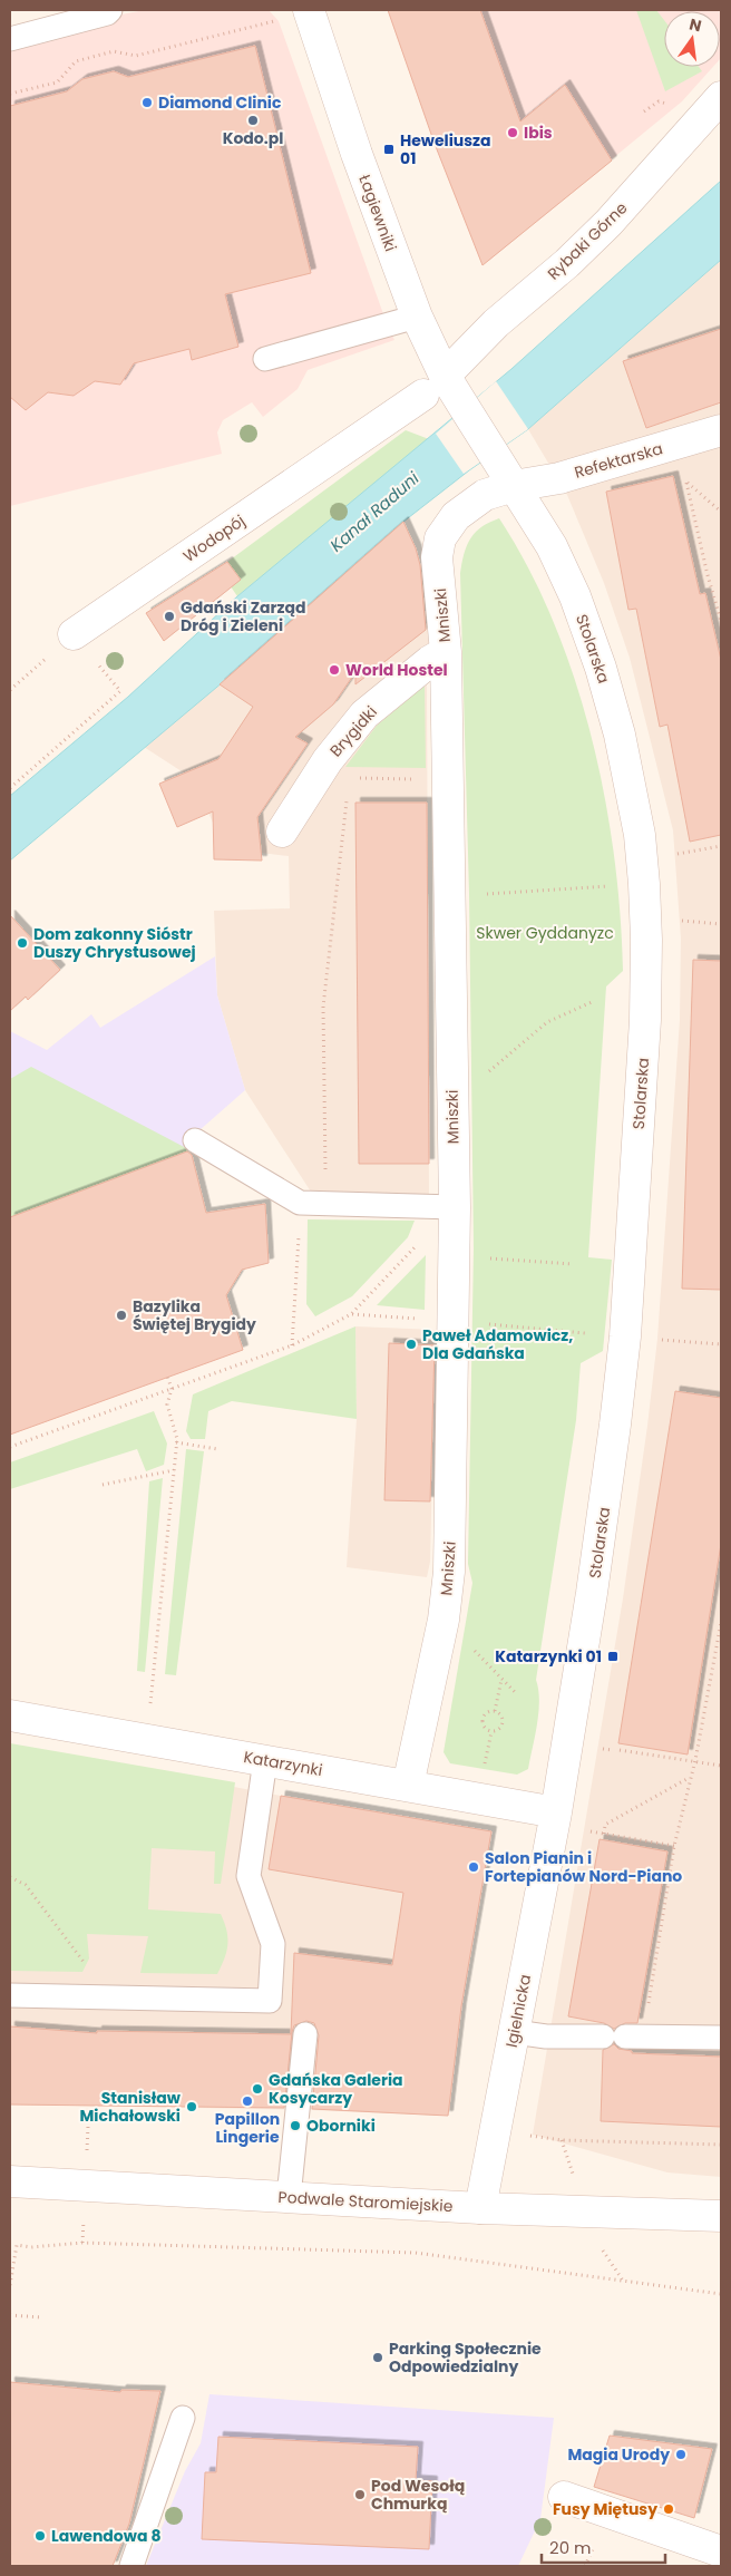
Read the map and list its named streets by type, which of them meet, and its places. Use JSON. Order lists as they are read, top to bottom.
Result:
{
  "streets": {
    "street": [
      "Łagiewniki",
      "Rybaki Górne",
      "Refektarska",
      "Wodopój",
      "Mniszki",
      "Stolarska",
      "Brygidki",
      "Katarzynki",
      "Igielnicka",
      "Podwale Staromiejskie"
    ]
  },
  "crossings": [
    ["Łagiewniki", "Rybaki Górne"],
    ["Łagiewniki", "Wodopój"],
    ["Łagiewniki", "Stolarska"],
    ["Rybaki Górne", "Wodopój"],
    ["Refektarska", "Mniszki"],
    ["Refektarska", "Stolarska"],
    ["Mniszki", "Stolarska"],
    ["Mniszki", "Brygidki"],
    ["Mniszki", "Katarzynki"],
    ["Stolarska", "Katarzynki"],
    ["Stolarska", "Igielnicka"],
    ["Katarzynki", "Igielnicka"],
    ["Igielnicka", "Podwale Staromiejskie"]
  ],
  "water": ["Kanał Raduni"],
  "parks": ["Skwer Gyddanyzc"],
  "places": {
    "other": [
      "Diamond Clinic",
      "Kodo.pl",
      "Ibis",
      "Gdański Zarząd Dróg i Zieleni",
      "World Hostel",
      "Dom zakonny Sióstr Duszy Chrystusowej",
      "Bazylika Świętej Brygidy",
      "Paweł Adamowicz, Dla Gdańska",
      "Salon Pianin i Fortepianów Nord-Piano",
      "Gdańska Galeria Kosycarzy",
      "Papillon Lingerie",
      "Stanisław Michałowski",
      "Oborniki",
      "Parking Społecznie Odpowiedzialny",
      "Magia Urody",
      "Pod Wesołą Chmurką",
      "Fusy Miętusy",
      "Lawendowa 8"
    ],
    "transit": ["Heweliusza 01", "Katarzynki 01"]
  },
  "scale_bar": "20 m",
  "north": "top"
}
